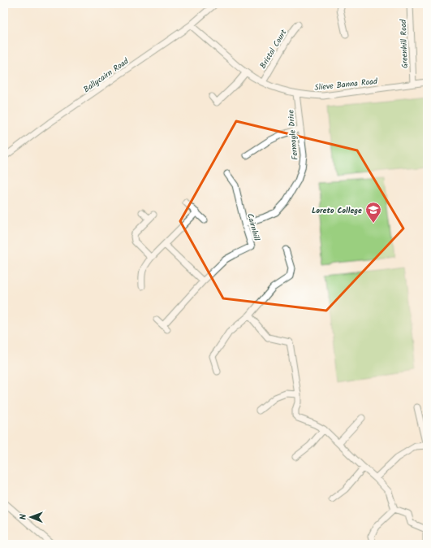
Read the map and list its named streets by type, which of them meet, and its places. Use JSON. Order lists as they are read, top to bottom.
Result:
{
  "streets": {
    "street": [
      "Greenhill Road",
      "Bristol Court",
      "Ballycairn Road",
      "Slieve Banna Road",
      "Fermoyle Drive",
      "Cairnhill"
    ]
  },
  "crossings": [
    ["Greenhill Road", "Slieve Banna Road"],
    ["Bristol Court", "Slieve Banna Road"],
    ["Ballycairn Road", "Slieve Banna Road"],
    ["Slieve Banna Road", "Fermoyle Drive"],
    ["Fermoyle Drive", "Cairnhill"]
  ],
  "places": {
    "school or university": ["Loreto College"]
  },
  "north": "left"
}
